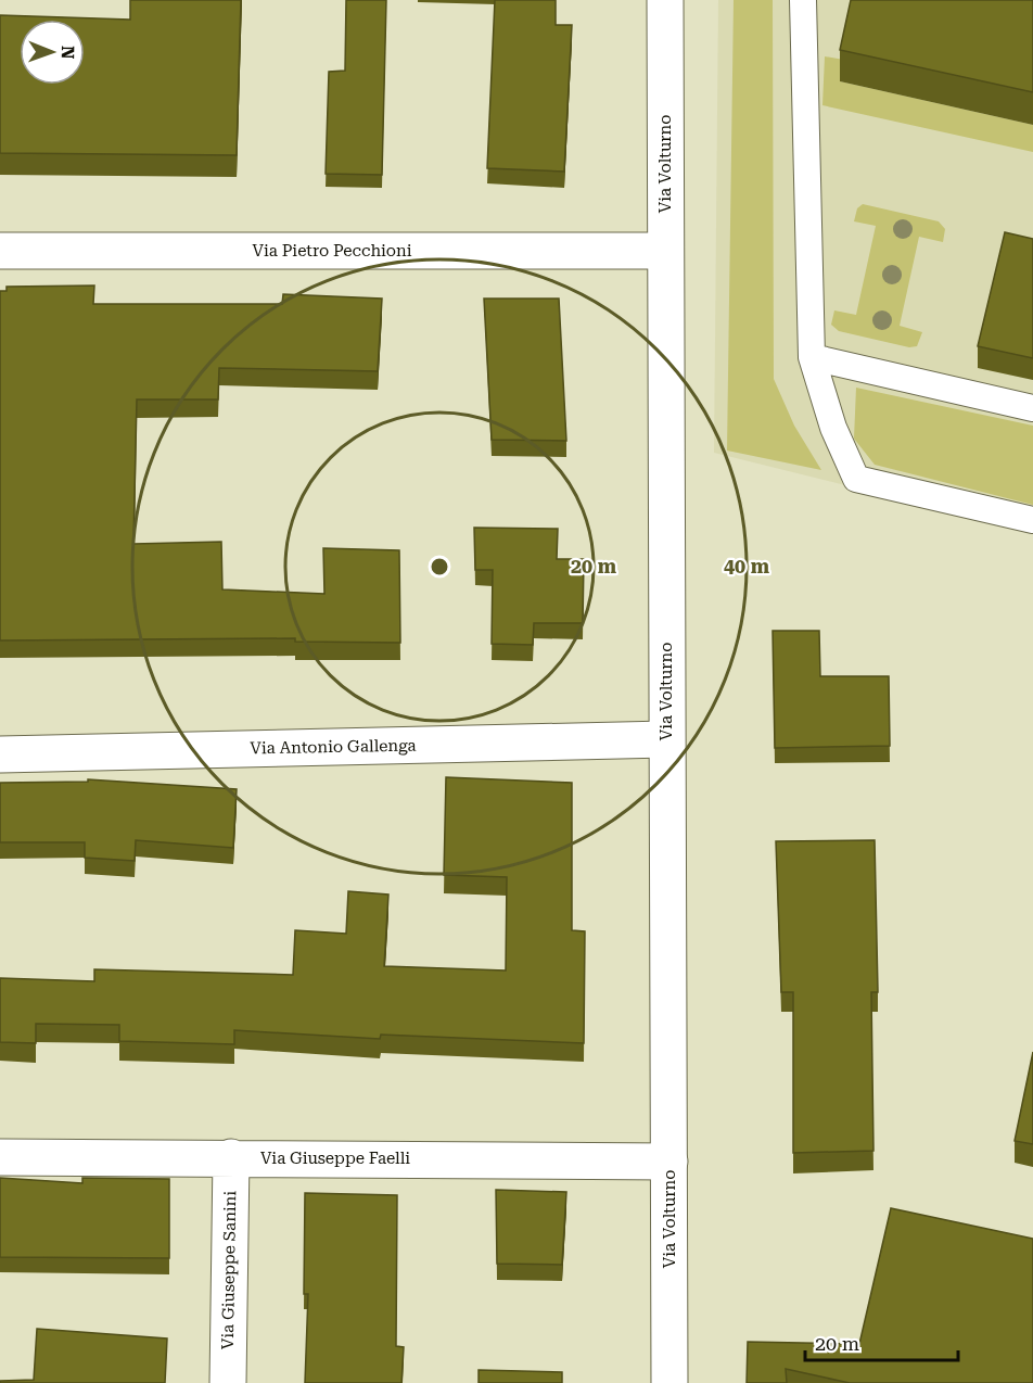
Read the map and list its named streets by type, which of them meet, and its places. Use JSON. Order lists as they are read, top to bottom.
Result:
{
  "streets": {
    "street": [
      "Via Volturno",
      "Via Pietro Pecchioni",
      "Via Antonio Gallenga",
      "Via Giuseppe Faelli",
      "Via Giuseppe Sanini"
    ]
  },
  "crossings": [
    ["Via Volturno", "Via Pietro Pecchioni"],
    ["Via Volturno", "Via Antonio Gallenga"],
    ["Via Volturno", "Via Giuseppe Faelli"],
    ["Via Giuseppe Faelli", "Via Giuseppe Sanini"]
  ],
  "scale_bar": "20 m",
  "north": "right",
  "rings": ["20 m", "40 m"]
}
